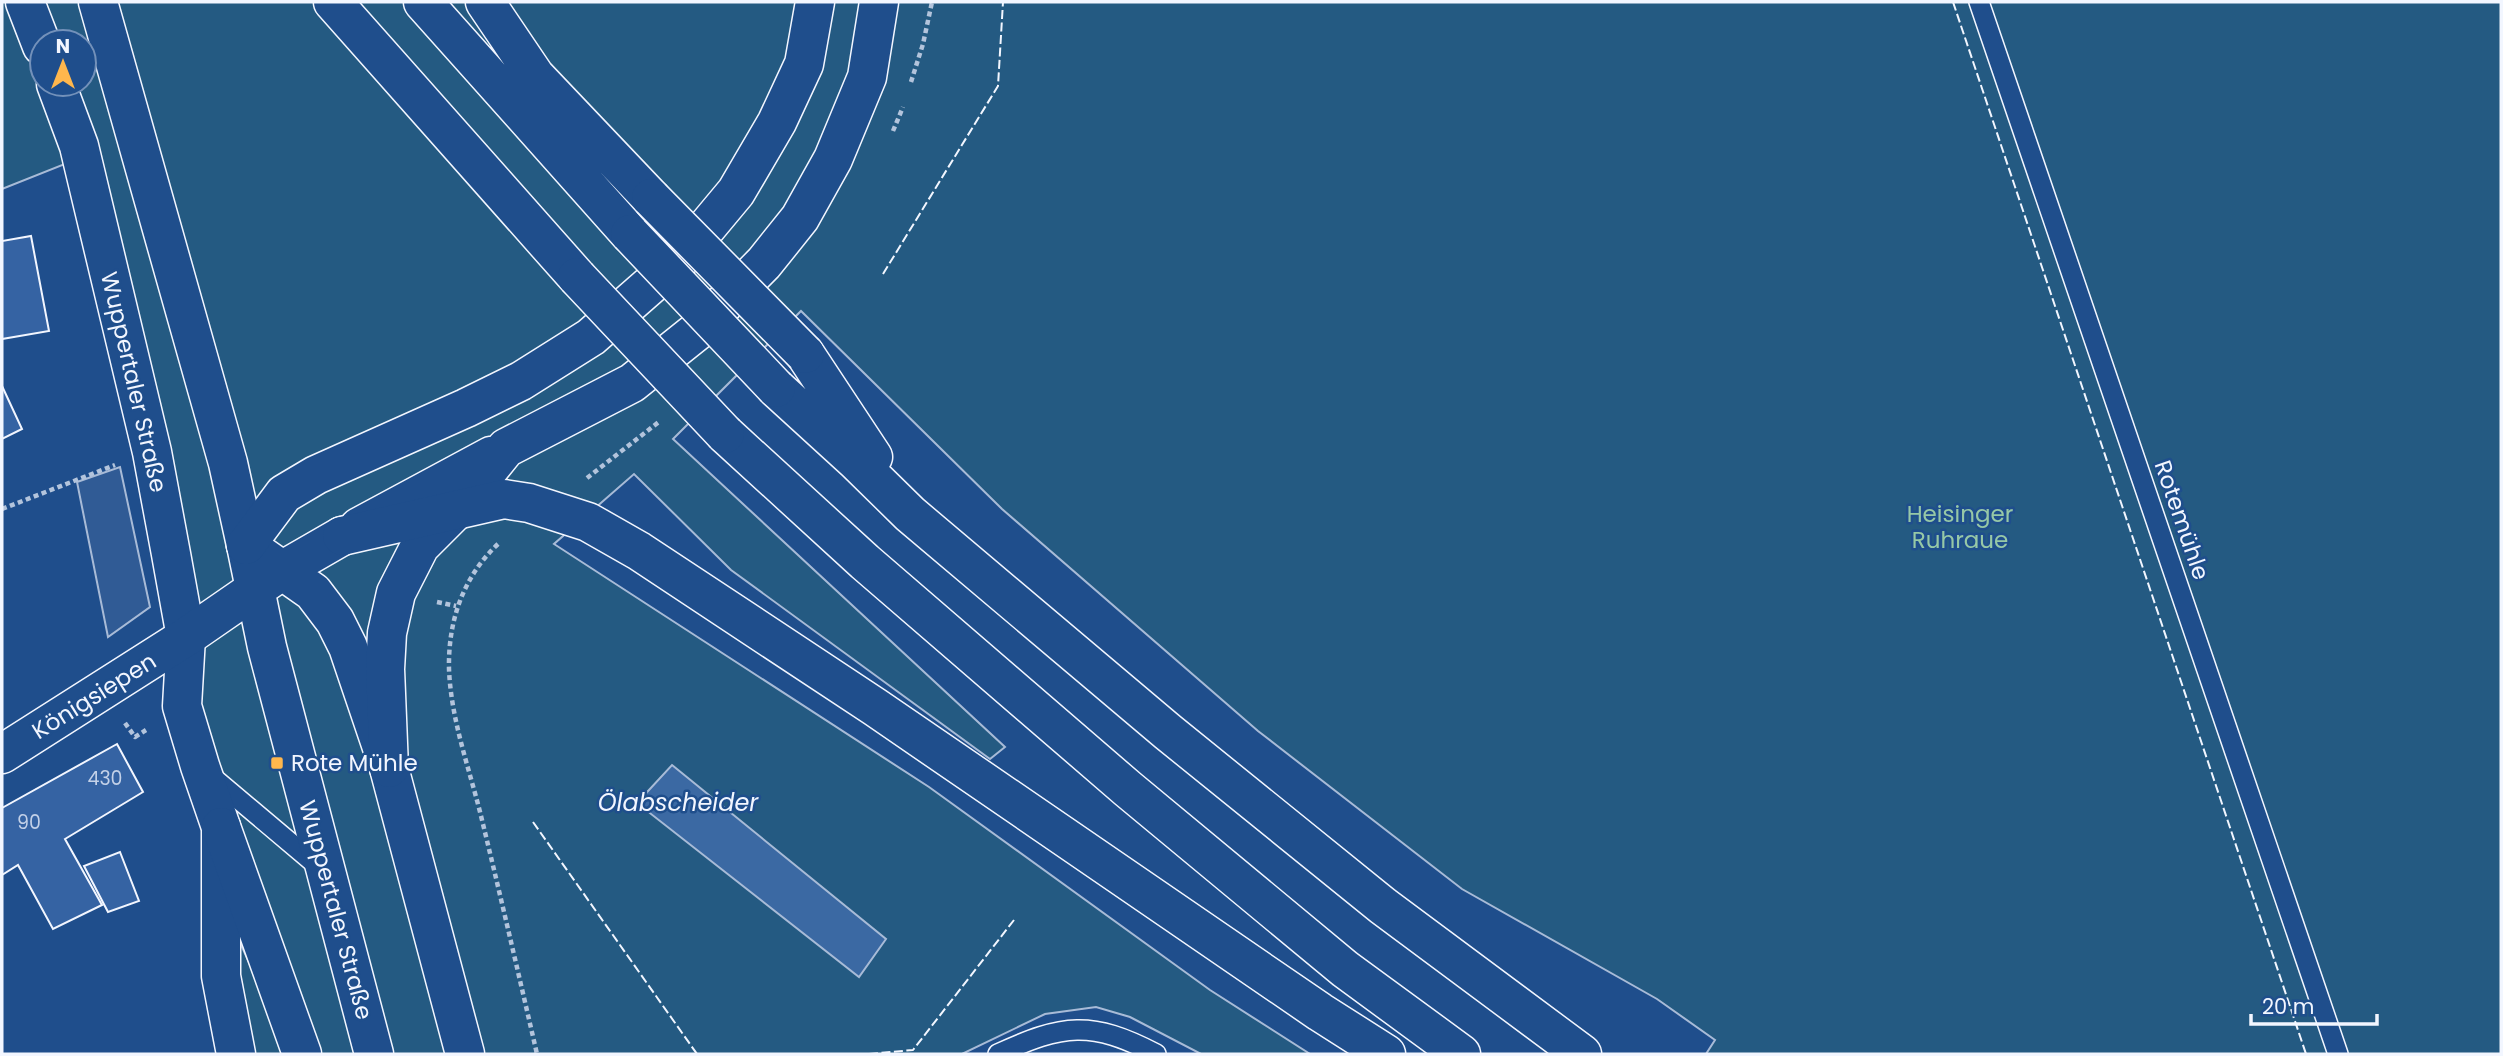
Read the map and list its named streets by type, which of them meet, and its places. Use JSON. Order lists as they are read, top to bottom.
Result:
{
  "streets": {
    "main road": ["Wuppertaler Straße", "Königsiepen"],
    "lane": ["Rotemühle"]
  },
  "crossings": [
    ["Wuppertaler Straße", "Königsiepen"]
  ],
  "water": ["Ölabscheider"],
  "parks": ["Heisinger Ruhraue"],
  "places": {
    "transit": ["Rote Mühle"]
  },
  "house_numbers": ["430", "90"],
  "scale_bar": "20 m",
  "north": "top"
}
